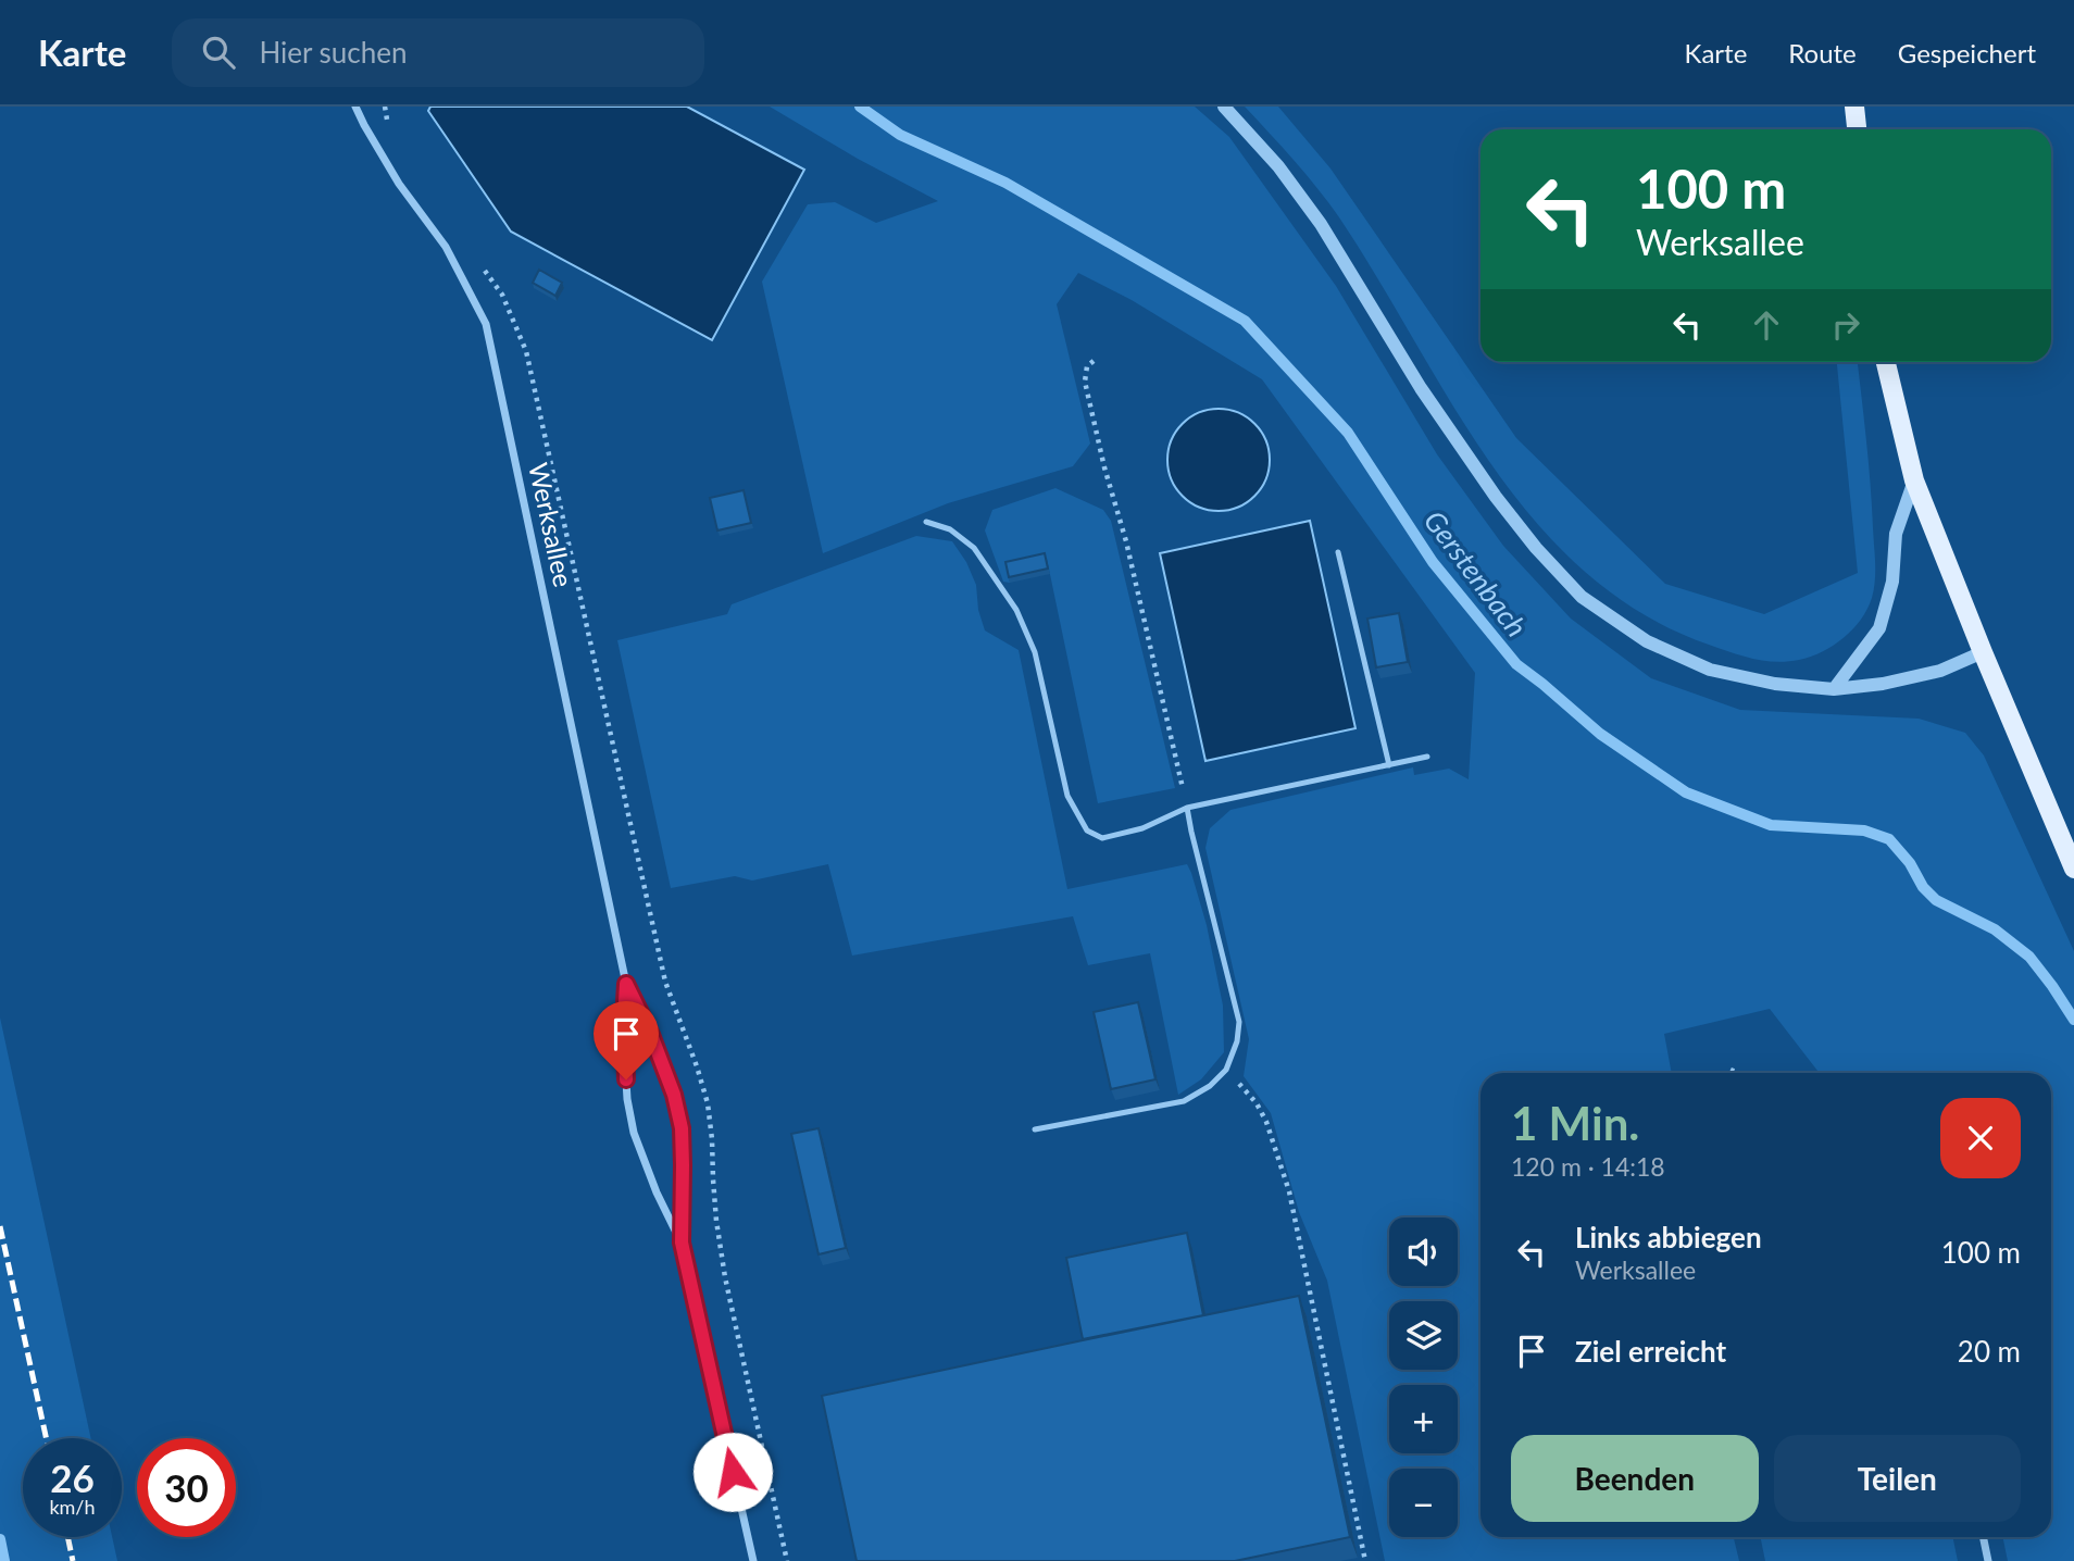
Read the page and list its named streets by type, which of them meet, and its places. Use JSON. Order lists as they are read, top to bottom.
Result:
{
  "streets": {
    "street": ["Werksallee"]
  },
  "water": ["Gerstenbach"],
  "page": {
    "header": "Karte",
    "search": "Hier suchen",
    "nav": ["Karte", "Route", "Gespeichert"],
    "turn": ["100 m", "Werksallee"],
    "heading": ["1 Min.", "120 m · 14:18"],
    "list": [
      {
        "name": "Links abbiegen",
        "note": "Werksallee",
        "value": "100 m"
      },
      {
        "name": "Ziel erreicht",
        "value": "20 m"
      }
    ],
    "map_buttons": ["+", "−"],
    "buttons": ["Beenden", "Teilen"],
    "speed": "26 km/h",
    "limit": "30"
  }
}
